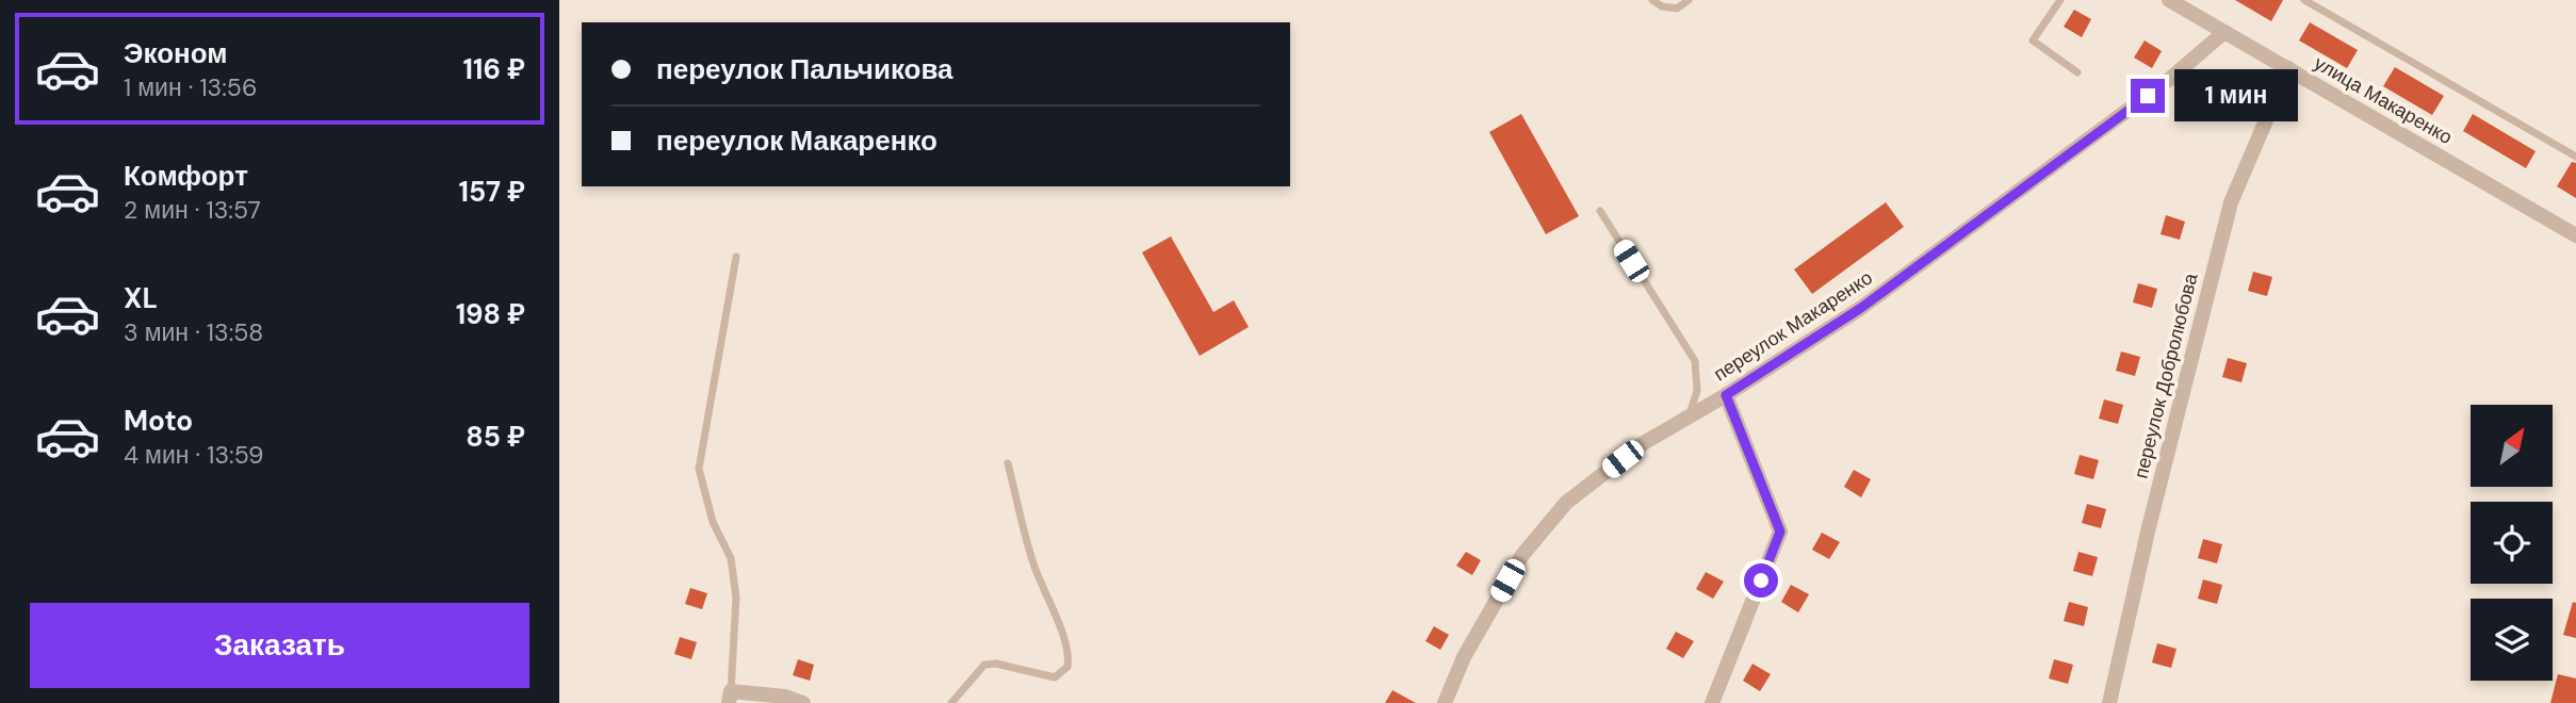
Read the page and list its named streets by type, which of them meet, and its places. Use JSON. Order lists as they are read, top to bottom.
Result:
{
  "streets": {
    "street": ["улица Макаренко", "переулок Макаренко", "переулок Добролюбова"]
  },
  "crossings": [
    ["улица Макаренко", "переулок Макаренко"],
    ["улица Макаренко", "переулок Добролюбова"]
  ],
  "north": "top right",
  "page": {
    "list": [
      {
        "name": "Эконом",
        "note": "1 мин · 13:56",
        "value": "116 ₽"
      },
      {
        "name": "Комфорт",
        "note": "2 мин · 13:57",
        "value": "157 ₽"
      },
      {
        "name": "XL",
        "note": "3 мин · 13:58",
        "value": "198 ₽"
      },
      {
        "name": "Moto",
        "note": "4 мин · 13:59",
        "value": "85 ₽"
      }
    ],
    "banner": ["переулок Пальчикова", "переулок Макаренко"],
    "bubble": "1 мин",
    "buttons": "Заказать"
  }
}
